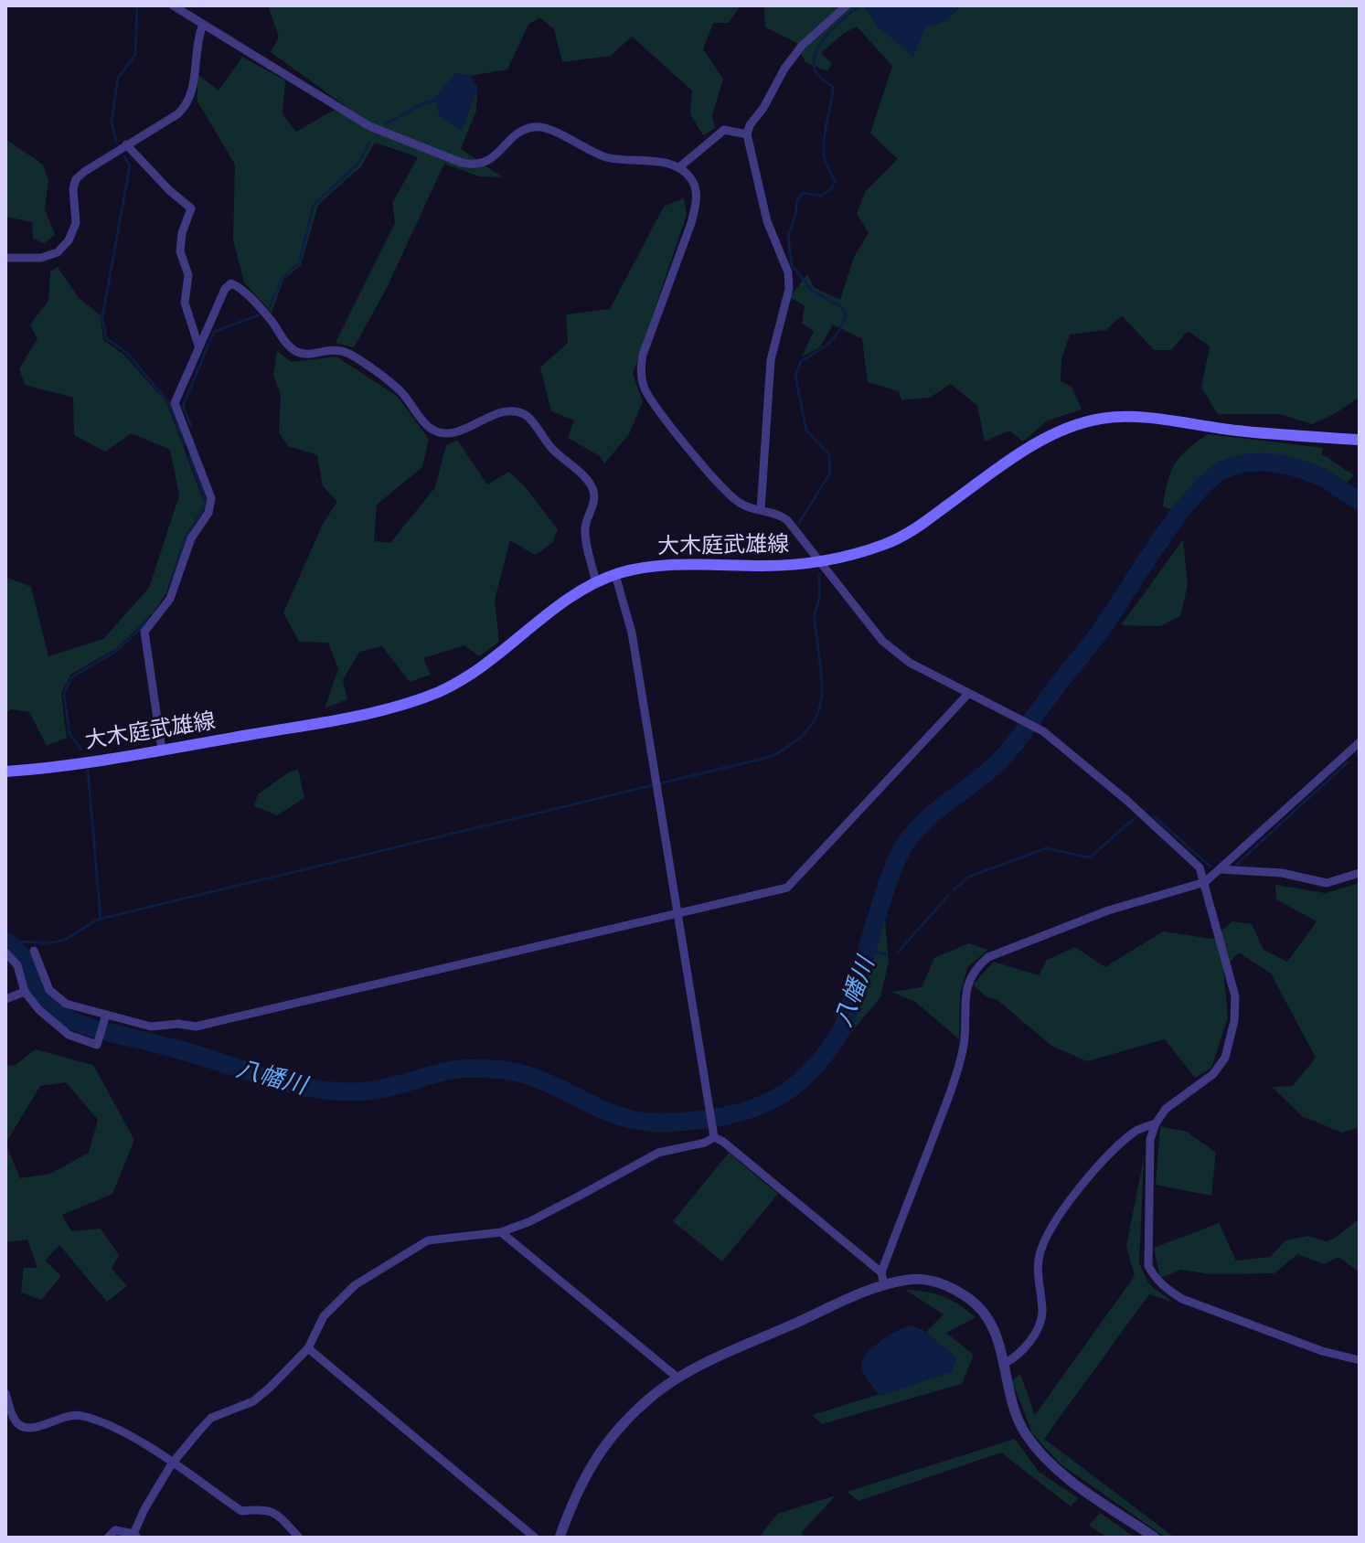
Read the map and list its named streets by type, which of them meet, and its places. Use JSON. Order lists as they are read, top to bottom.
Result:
{
  "streets": {
    "main road": ["大木庭武雄線"]
  },
  "water": ["八幡川"]
}
